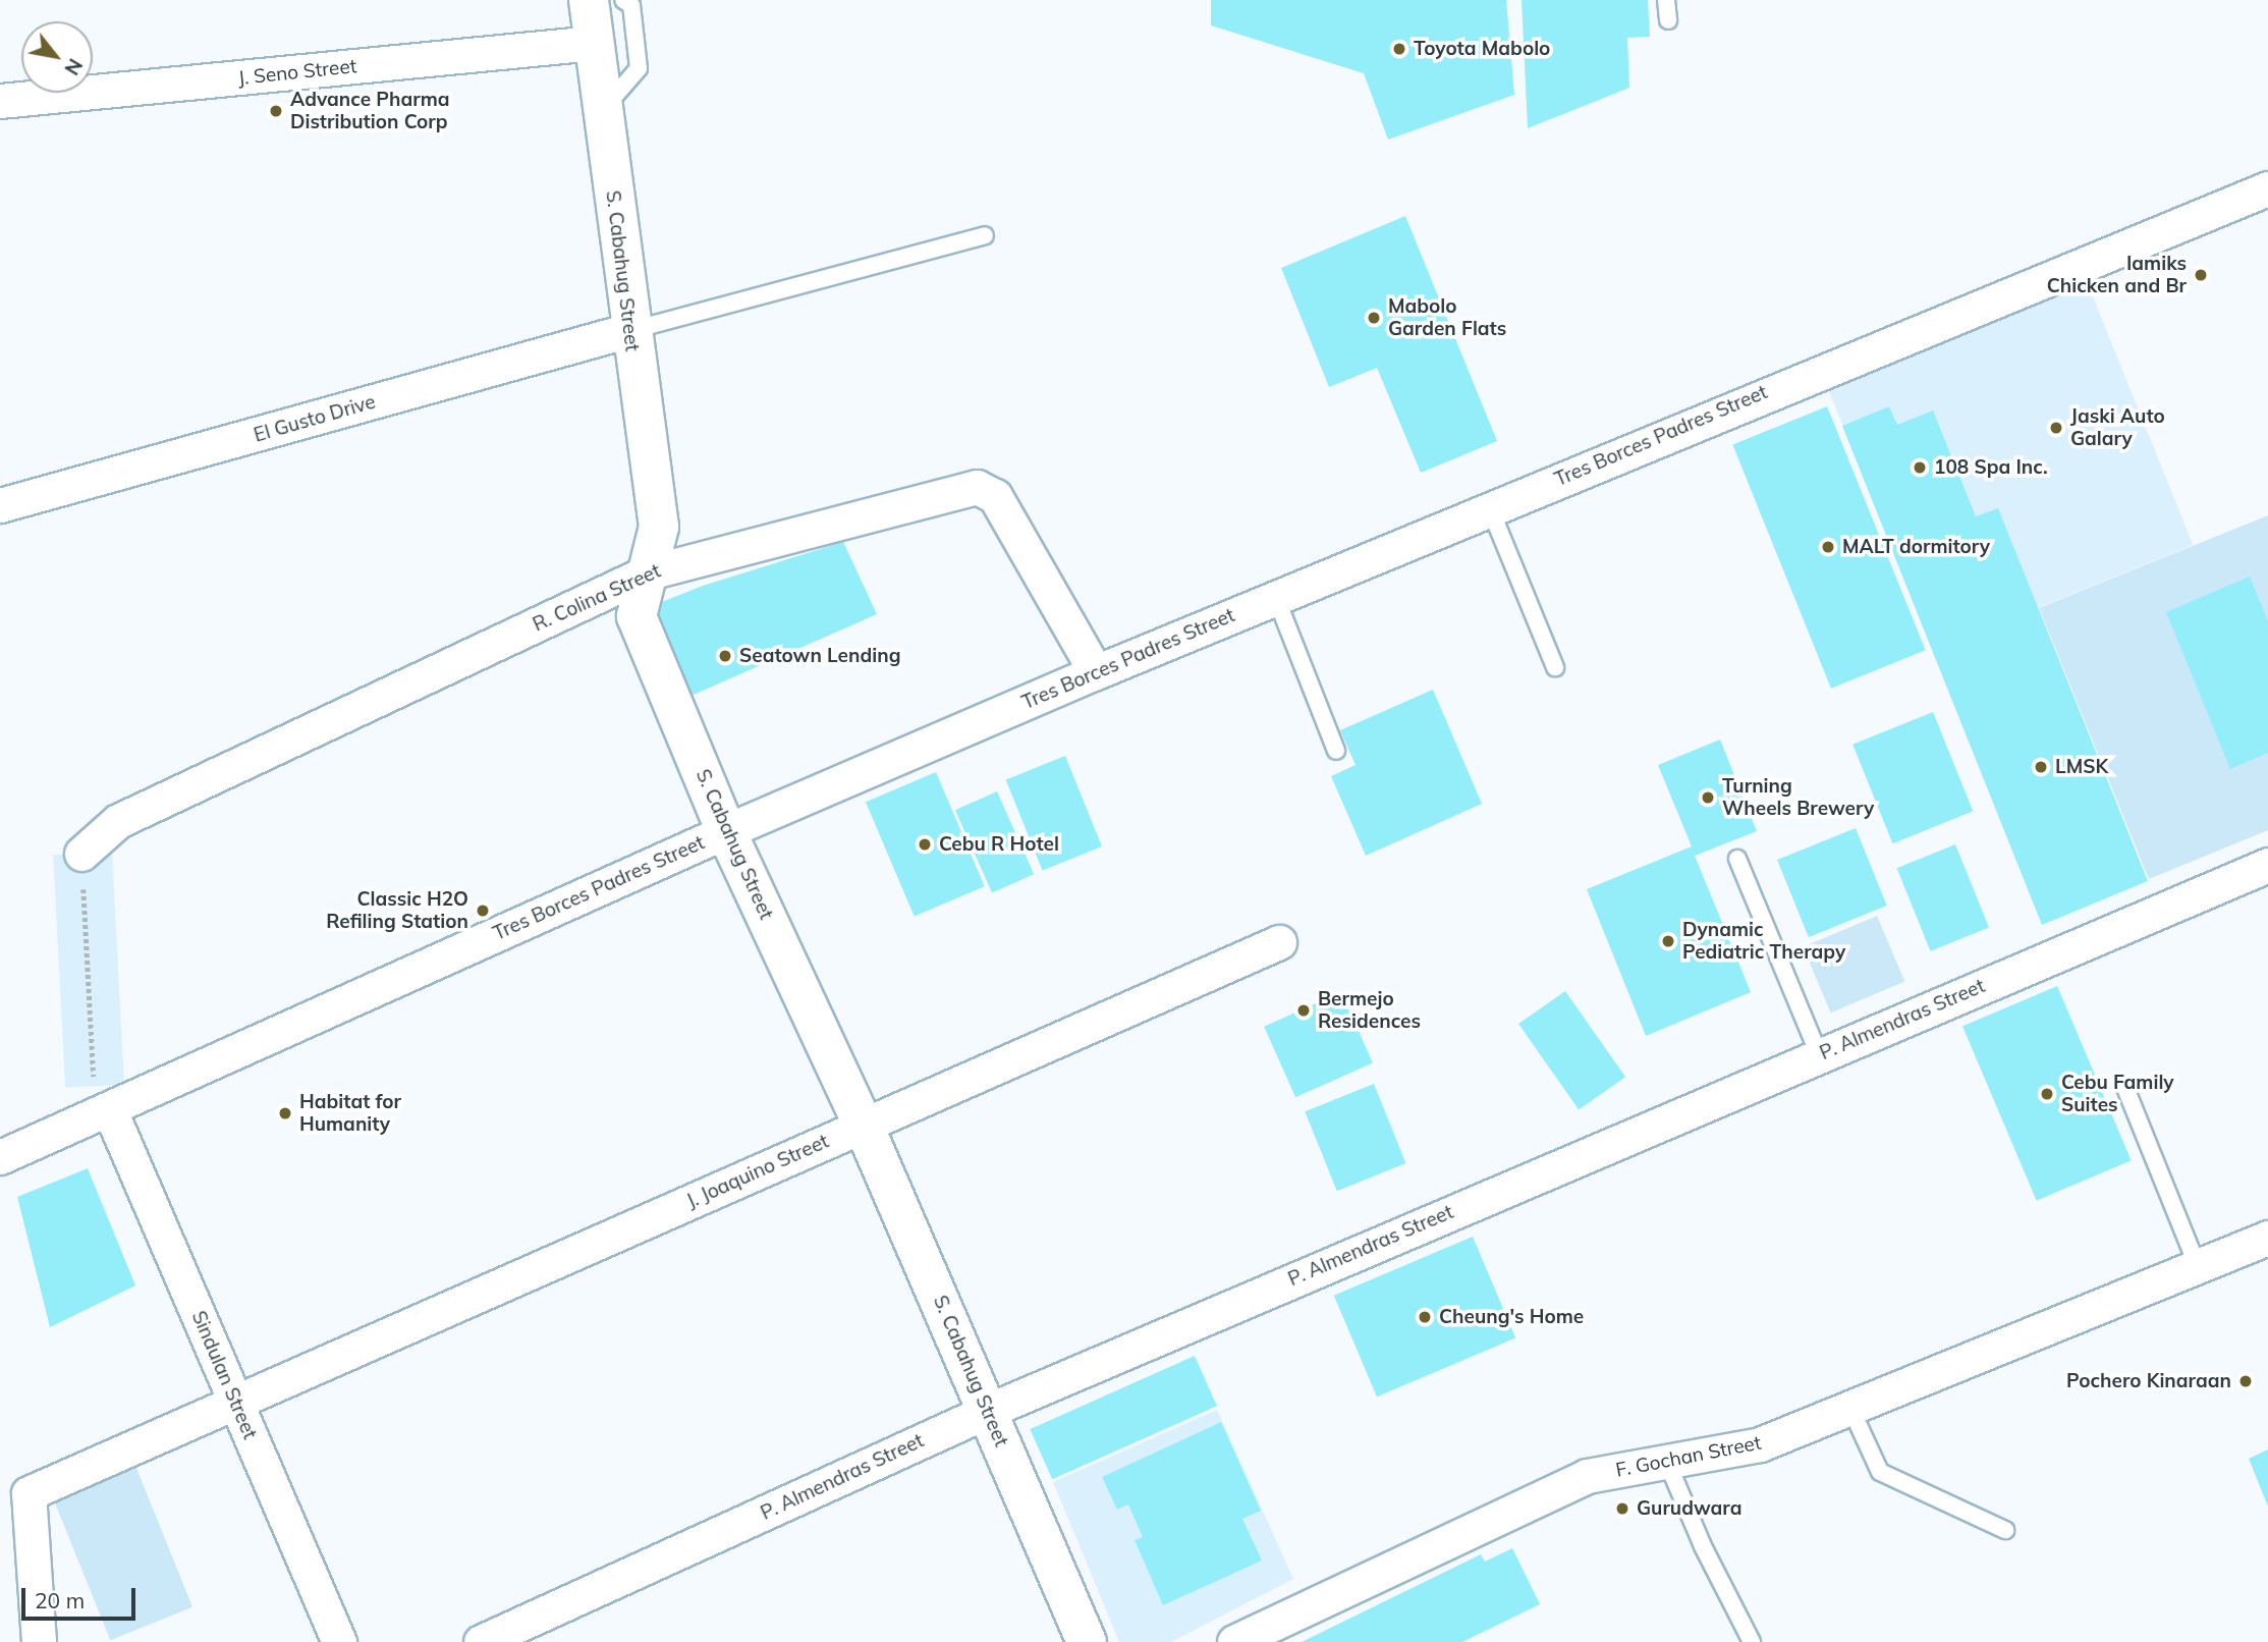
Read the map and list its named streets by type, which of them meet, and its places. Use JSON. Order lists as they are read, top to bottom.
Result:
{
  "streets": {
    "street": [
      "J. Seno Street",
      "S. Cabahug Street",
      "El Gusto Drive",
      "Tres Borces Padres Street",
      "R. Colina Street",
      "P. Almendras Street",
      "J. Joaquino Street",
      "Sindulan Street",
      "F. Gochan Street"
    ]
  },
  "crossings": [
    ["J. Seno Street", "S. Cabahug Street"],
    ["S. Cabahug Street", "El Gusto Drive"],
    ["S. Cabahug Street", "Tres Borces Padres Street"],
    ["S. Cabahug Street", "R. Colina Street"],
    ["S. Cabahug Street", "P. Almendras Street"],
    ["S. Cabahug Street", "J. Joaquino Street"],
    ["Tres Borces Padres Street", "R. Colina Street"],
    ["Tres Borces Padres Street", "Sindulan Street"],
    ["J. Joaquino Street", "Sindulan Street"]
  ],
  "places": [
    "Toyota Mabolo",
    "Advance Pharma Distribution Corp",
    "Iamiks Chicken and Br",
    "Mabolo Garden Flats",
    "Jaski Auto Galary",
    "108 Spa Inc.",
    "MALT dormitory",
    "Seatown Lending",
    "LMSK",
    "Turning Wheels Brewery",
    "Cebu R Hotel",
    "Classic H2O Refiling Station",
    "Dynamic Pediatric Therapy",
    "Bermejo Residences",
    "Cebu Family Suites",
    "Habitat for Humanity",
    "Cheung's Home",
    "Pochero Kinaraan",
    "Gurudwara"
  ],
  "scale_bar": "20 m",
  "north": "bottom right"
}
